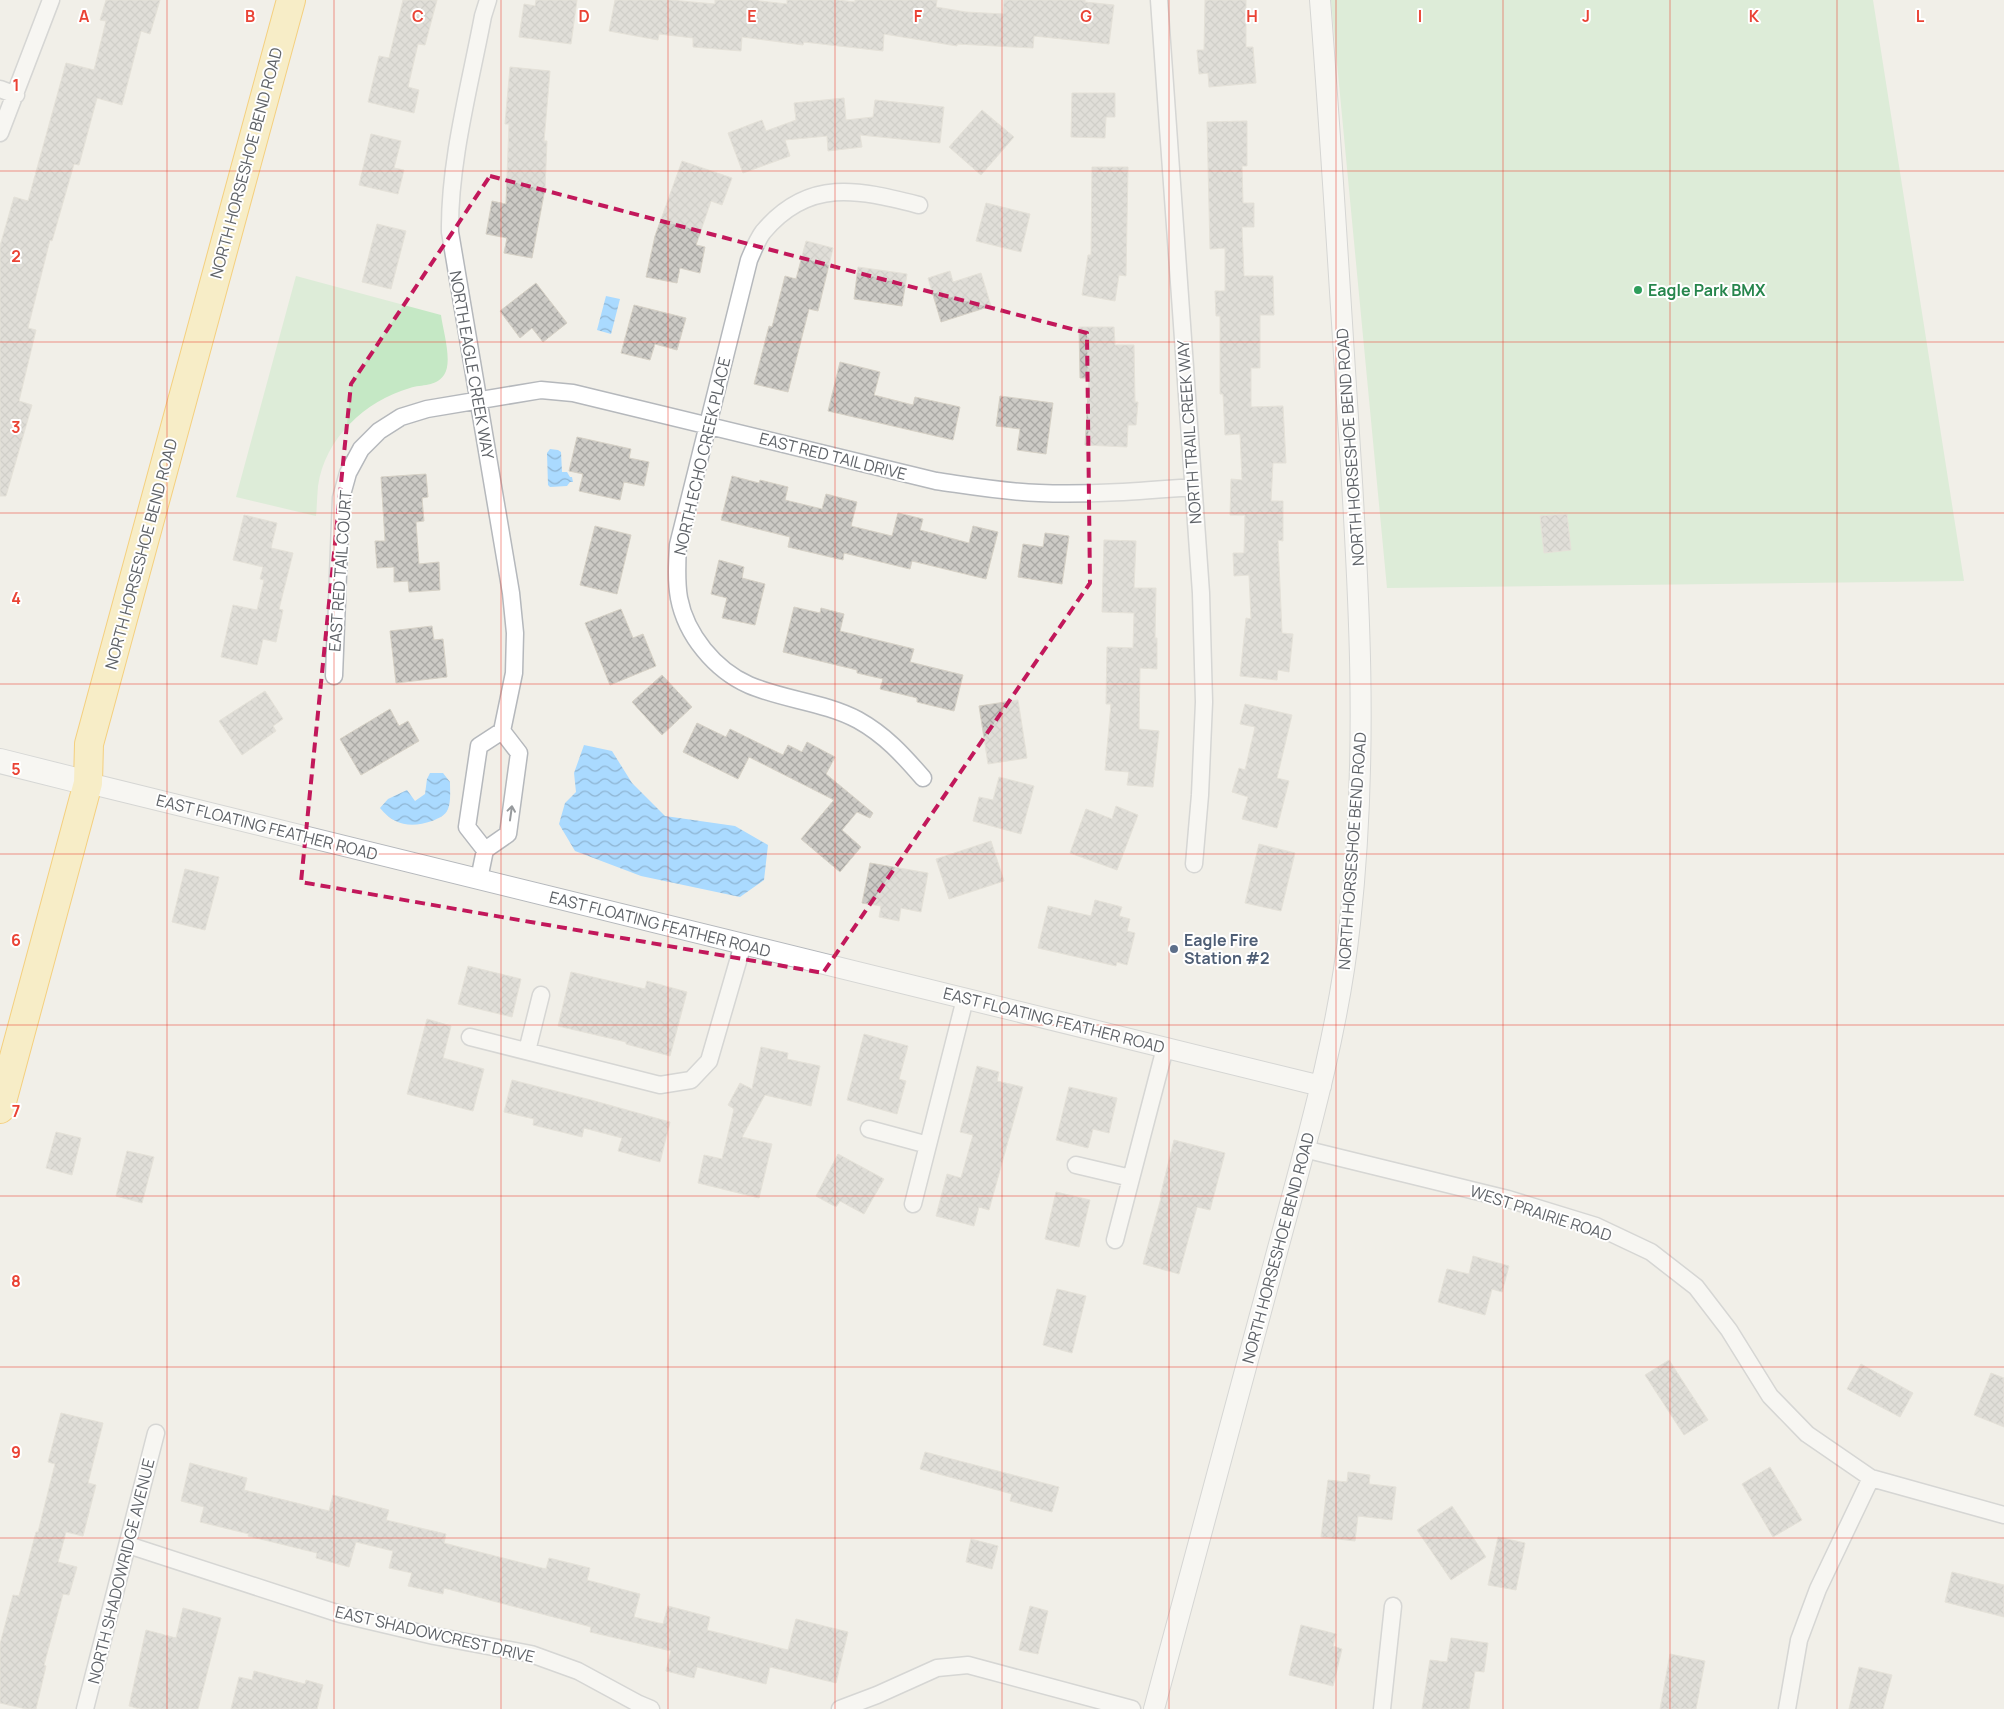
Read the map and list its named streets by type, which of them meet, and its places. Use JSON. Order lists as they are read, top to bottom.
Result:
{
  "streets": {
    "highway": ["NORTH HORSESHOE BEND ROAD"],
    "main road": ["EAST FLOATING FEATHER ROAD"],
    "street": [
      "NORTH EAGLE CREEK WAY",
      "NORTH TRAIL CREEK WAY",
      "NORTH ECHO CREEK PLACE",
      "EAST RED TAIL DRIVE",
      "EAST RED TAIL COURT",
      "WEST PRAIRIE ROAD",
      "NORTH SHADOWRIDGE AVENUE",
      "EAST SHADOWCREST DRIVE"
    ]
  },
  "crossings": [
    ["NORTH HORSESHOE BEND ROAD", "EAST FLOATING FEATHER ROAD"],
    ["NORTH HORSESHOE BEND ROAD", "WEST PRAIRIE ROAD"],
    ["NORTH EAGLE CREEK WAY", "EAST RED TAIL DRIVE"],
    ["NORTH EAGLE CREEK WAY", "EAST RED TAIL COURT"],
    ["NORTH TRAIL CREEK WAY", "EAST RED TAIL DRIVE"],
    ["NORTH ECHO CREEK PLACE", "EAST RED TAIL DRIVE"],
    ["EAST RED TAIL DRIVE", "EAST RED TAIL COURT"],
    ["NORTH SHADOWRIDGE AVENUE", "EAST SHADOWCREST DRIVE"]
  ],
  "places": ["Eagle Park BMX", "Eagle Fire Station #2"],
  "grid": {
    "columns": [
      "A",
      "B",
      "C",
      "D",
      "E",
      "F",
      "G",
      "H",
      "I",
      "J",
      "K",
      "L"
    ],
    "rows": [
      "1",
      "2",
      "3",
      "4",
      "5",
      "6",
      "7",
      "8",
      "9"
    ]
  }
}
